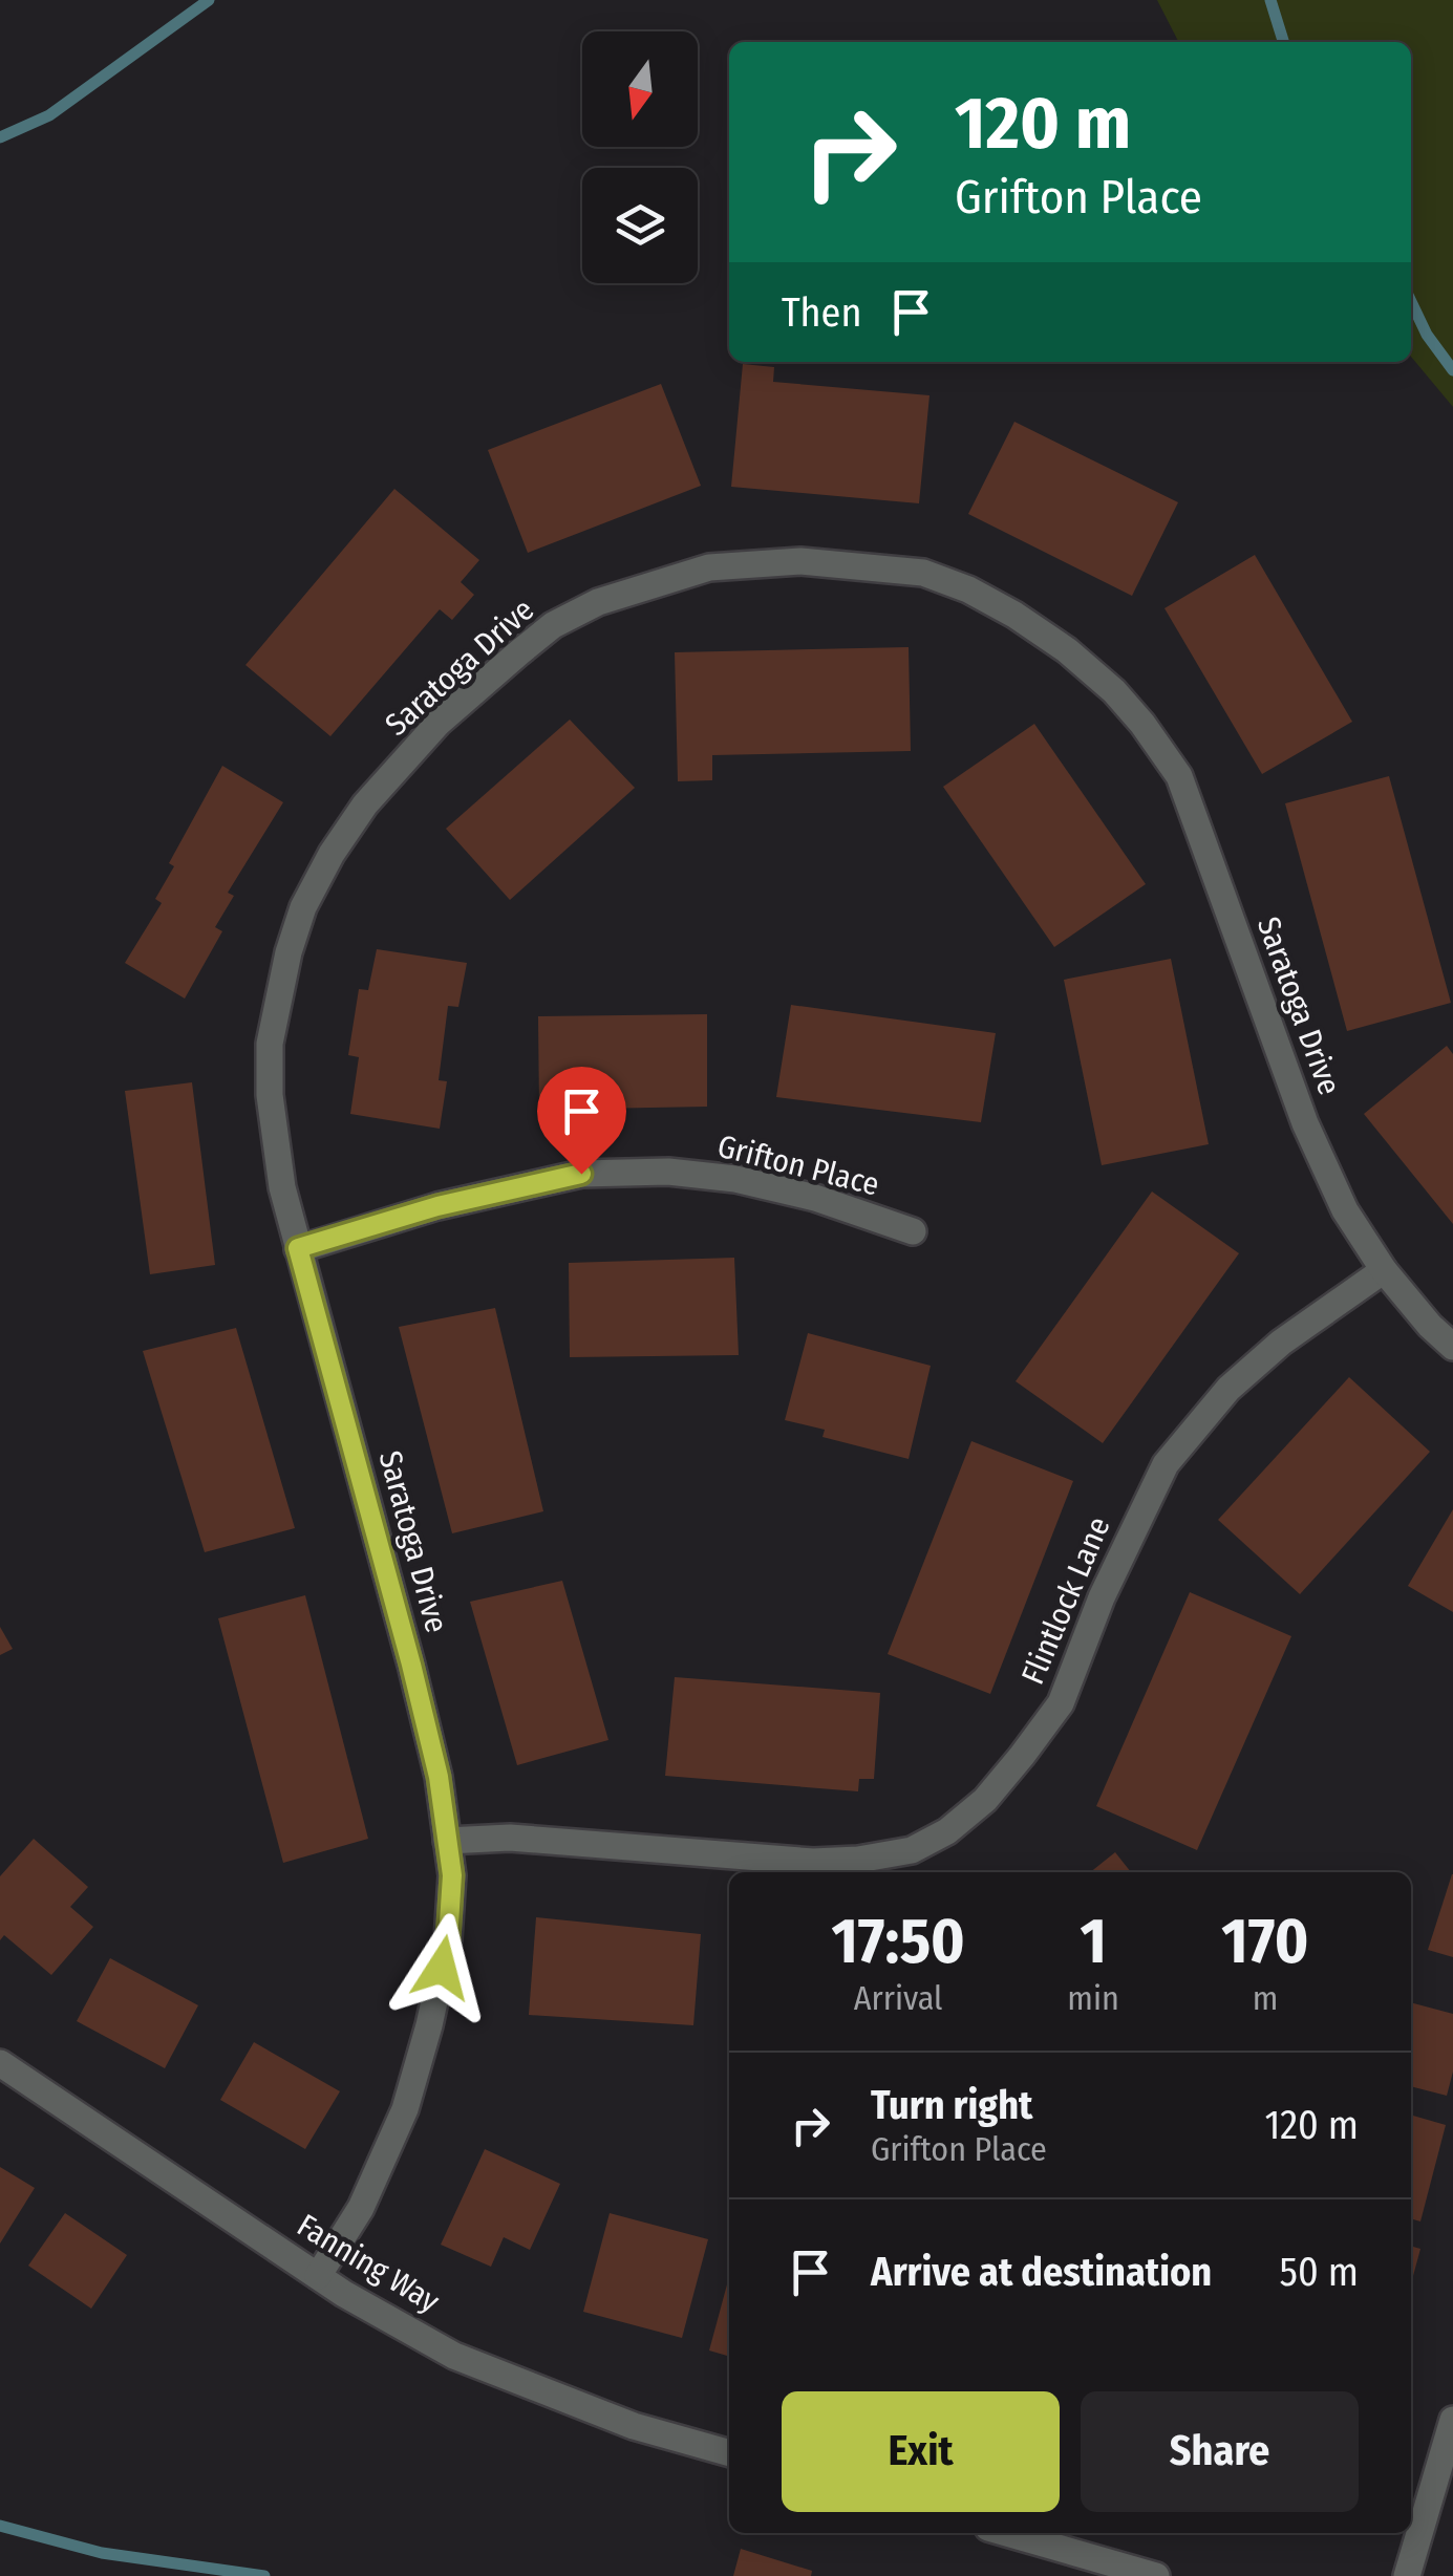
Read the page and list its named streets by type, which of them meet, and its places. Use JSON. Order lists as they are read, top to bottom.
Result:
{
  "streets": {
    "street": [
      "Saratoga Drive",
      "Grifton Place",
      "Flintlock Lane",
      "Fanning Way"
    ]
  },
  "crossings": [
    ["Saratoga Drive", "Grifton Place"],
    ["Saratoga Drive", "Flintlock Lane"],
    ["Saratoga Drive", "Fanning Way"]
  ],
  "north": "bottom",
  "page": {
    "turn": ["120 m", "Grifton Place"],
    "then": "Then",
    "eta": [
      "17:50",
      "Arrival",
      "1",
      "min",
      "170",
      "m"
    ],
    "list": [
      {
        "name": "Turn right",
        "note": "Grifton Place",
        "value": "120 m"
      },
      {
        "name": "Arrive at destination",
        "value": "50 m"
      }
    ],
    "buttons": ["Exit", "Share"]
  }
}
